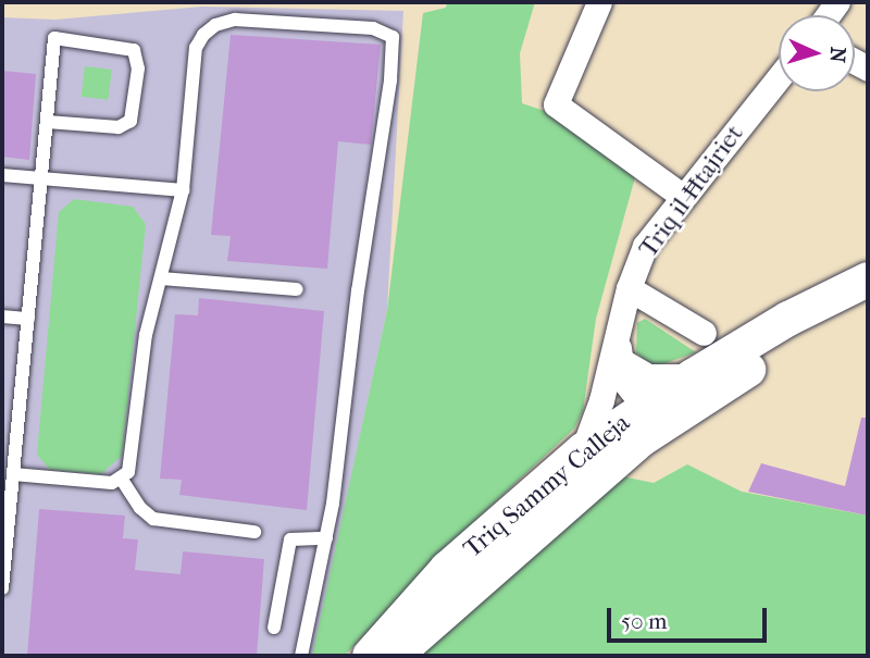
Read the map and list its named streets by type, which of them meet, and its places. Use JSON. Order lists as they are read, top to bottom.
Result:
{
  "streets": {
    "street": ["Triq il-Ħtajriet", "Triq Sammy Calleja"]
  },
  "crossings": [
    ["Triq il-Ħtajriet", "Triq Sammy Calleja"]
  ],
  "scale_bar": "50 m",
  "north": "right"
}
